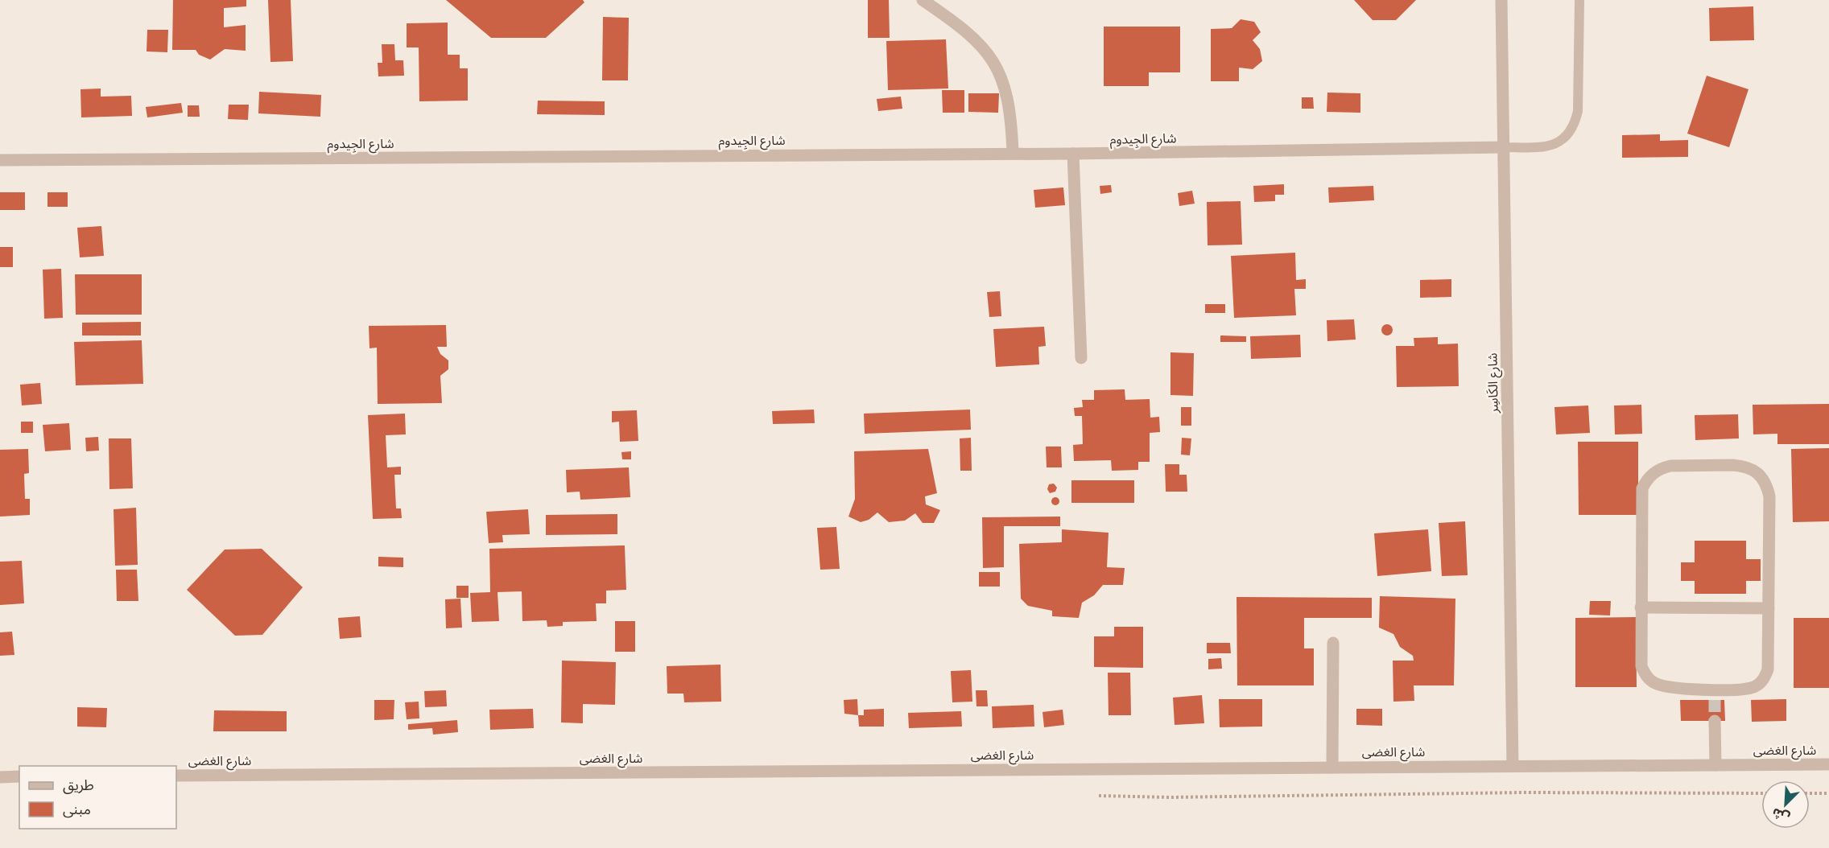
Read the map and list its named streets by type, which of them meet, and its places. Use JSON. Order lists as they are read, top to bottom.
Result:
{
  "streets": {
    "street": ["شارع الجِيدوم", "شارع الكَاسِر", "شارع الغضى"]
  },
  "crossings": [
    ["شارع الجِيدوم", "شارع الكَاسِر"],
    ["شارع الكَاسِر", "شارع الغضى"]
  ],
  "legend": ["طريق", "مبنى"],
  "north": "bottom left"
}
